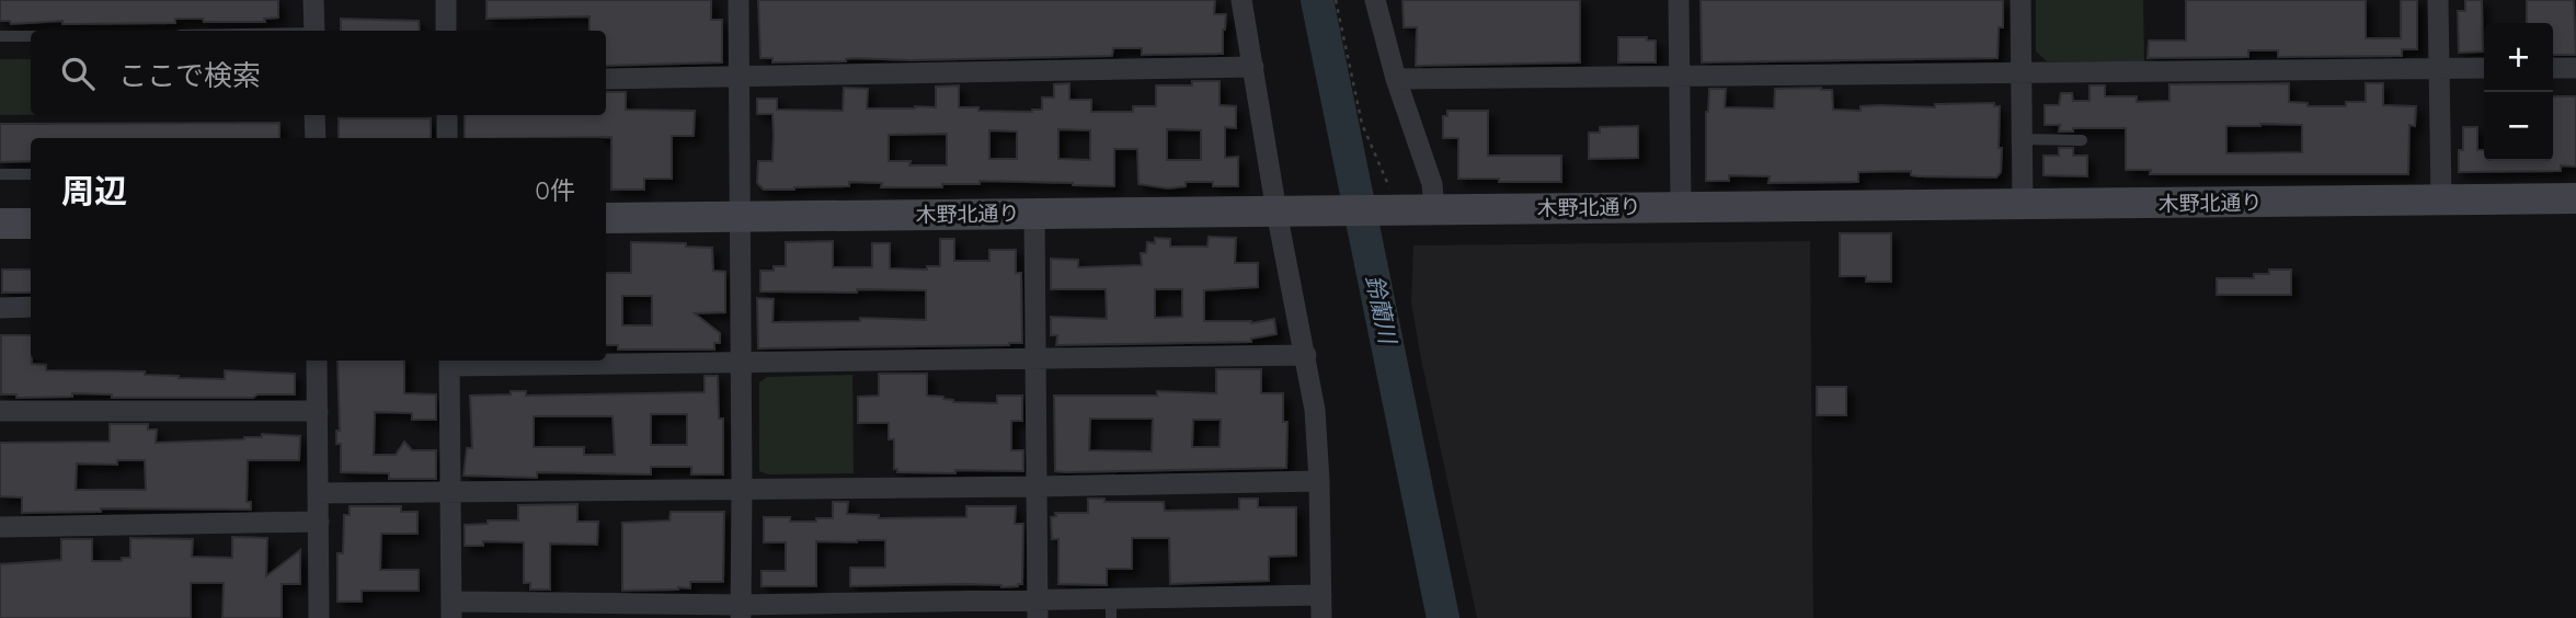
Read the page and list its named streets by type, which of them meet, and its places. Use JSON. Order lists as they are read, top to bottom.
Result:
{
  "streets": {
    "street": ["木野北通り"]
  },
  "water": ["鈴蘭川"],
  "page": {
    "map_buttons": ["+", "−"],
    "search": "ここで検索",
    "heading": ["周辺", "0件"]
  }
}
